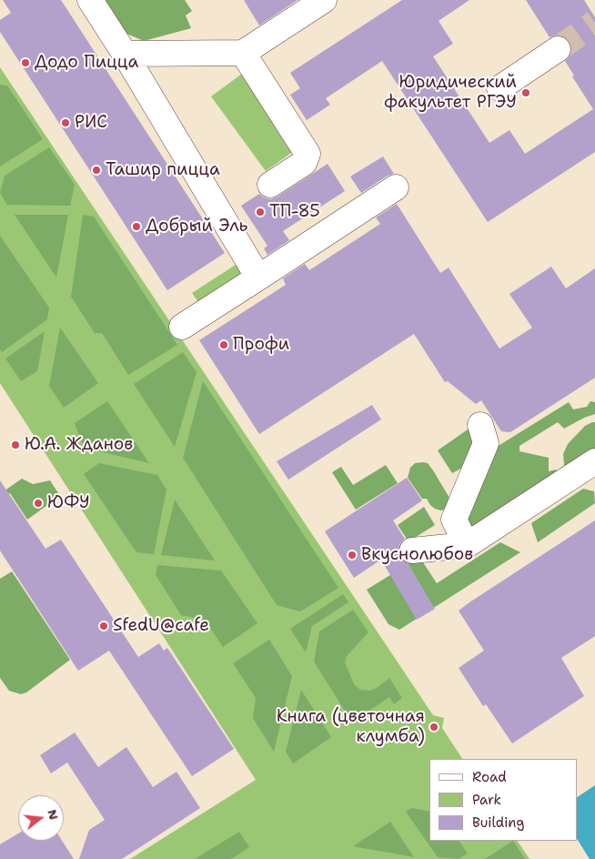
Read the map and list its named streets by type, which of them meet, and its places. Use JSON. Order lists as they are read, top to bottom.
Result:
{
  "places": [
    "Додо Пицца",
    "Юридический факультет РГЭУ",
    "РИС",
    "Ташир пицца",
    "ТП-85",
    "Добрый Эль",
    "Профи",
    "Ю.А. Жданов",
    "ЮФУ",
    "Вкуснолюбов",
    "SfedU@cafe",
    "Книга (цветочная клумба)"
  ],
  "legend": ["Road", "Park", "Building"],
  "north": "right"
}
